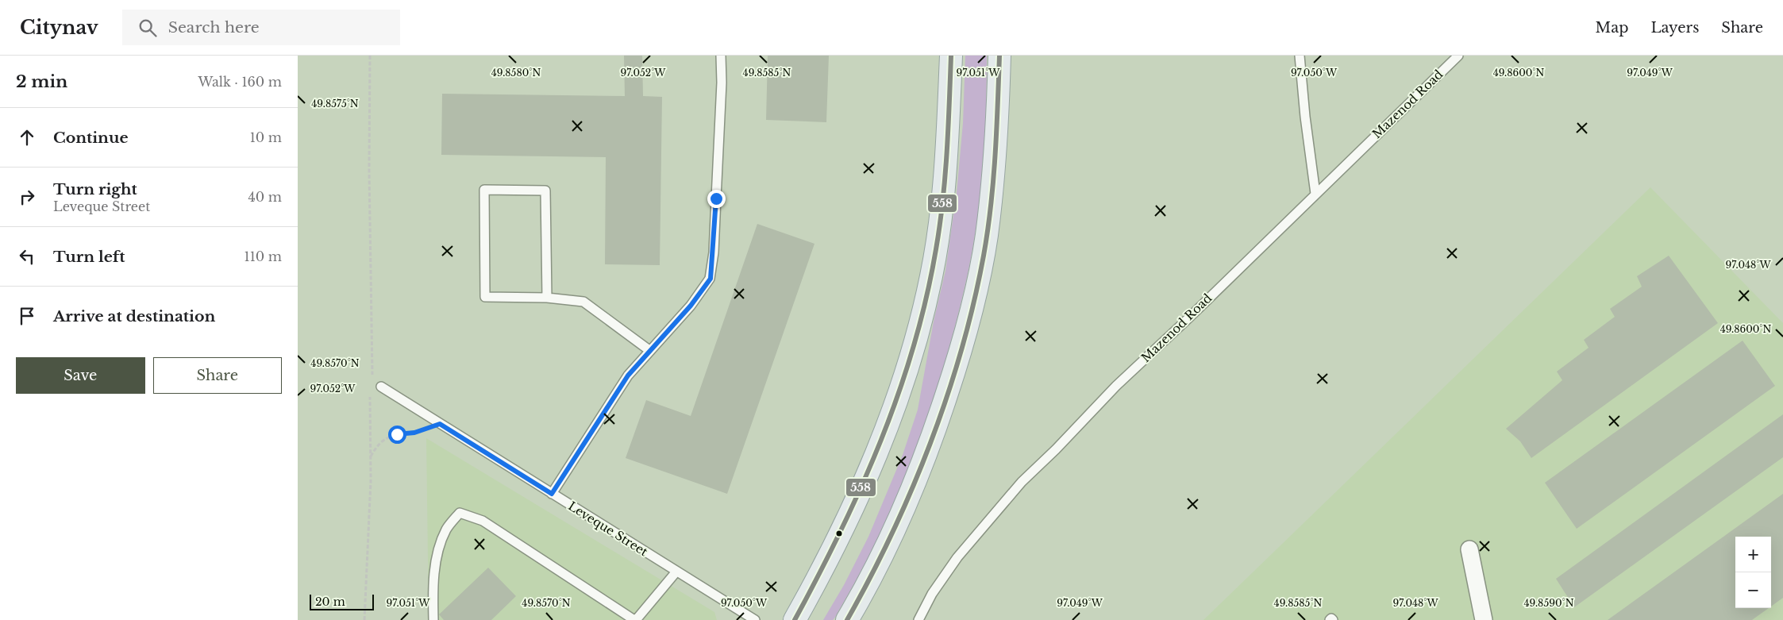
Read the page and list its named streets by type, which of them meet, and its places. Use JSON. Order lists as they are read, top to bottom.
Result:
{
  "streets": {
    "lane": ["Mazenod Road", "Leveque Street"]
  },
  "lines": ["transit line 558"],
  "scale_bar": "20 m",
  "page": {
    "header": "Citynav",
    "search": "Search here",
    "nav": ["Map", "Layers", "Share"],
    "heading": ["2 min", "Walk · 160 m"],
    "list": [
      ["Continue", "10 m"],
      ["Turn right", "Leveque Street", "40 m"],
      ["Turn left", "110 m"],
      "Arrive at destination"
    ],
    "buttons": ["Save", "Share"],
    "map_buttons": ["+", "−"],
    "scale": "20 m"
  },
  "coordinates": [
    "97.052°W",
    "97.051°W",
    "97.050°W",
    "97.049°W",
    "49.8580°N",
    "49.8585°N",
    "49.8600°N",
    "49.8575°N",
    "97.048°W",
    "49.8570°N",
    "49.8590°N"
  ]
}
